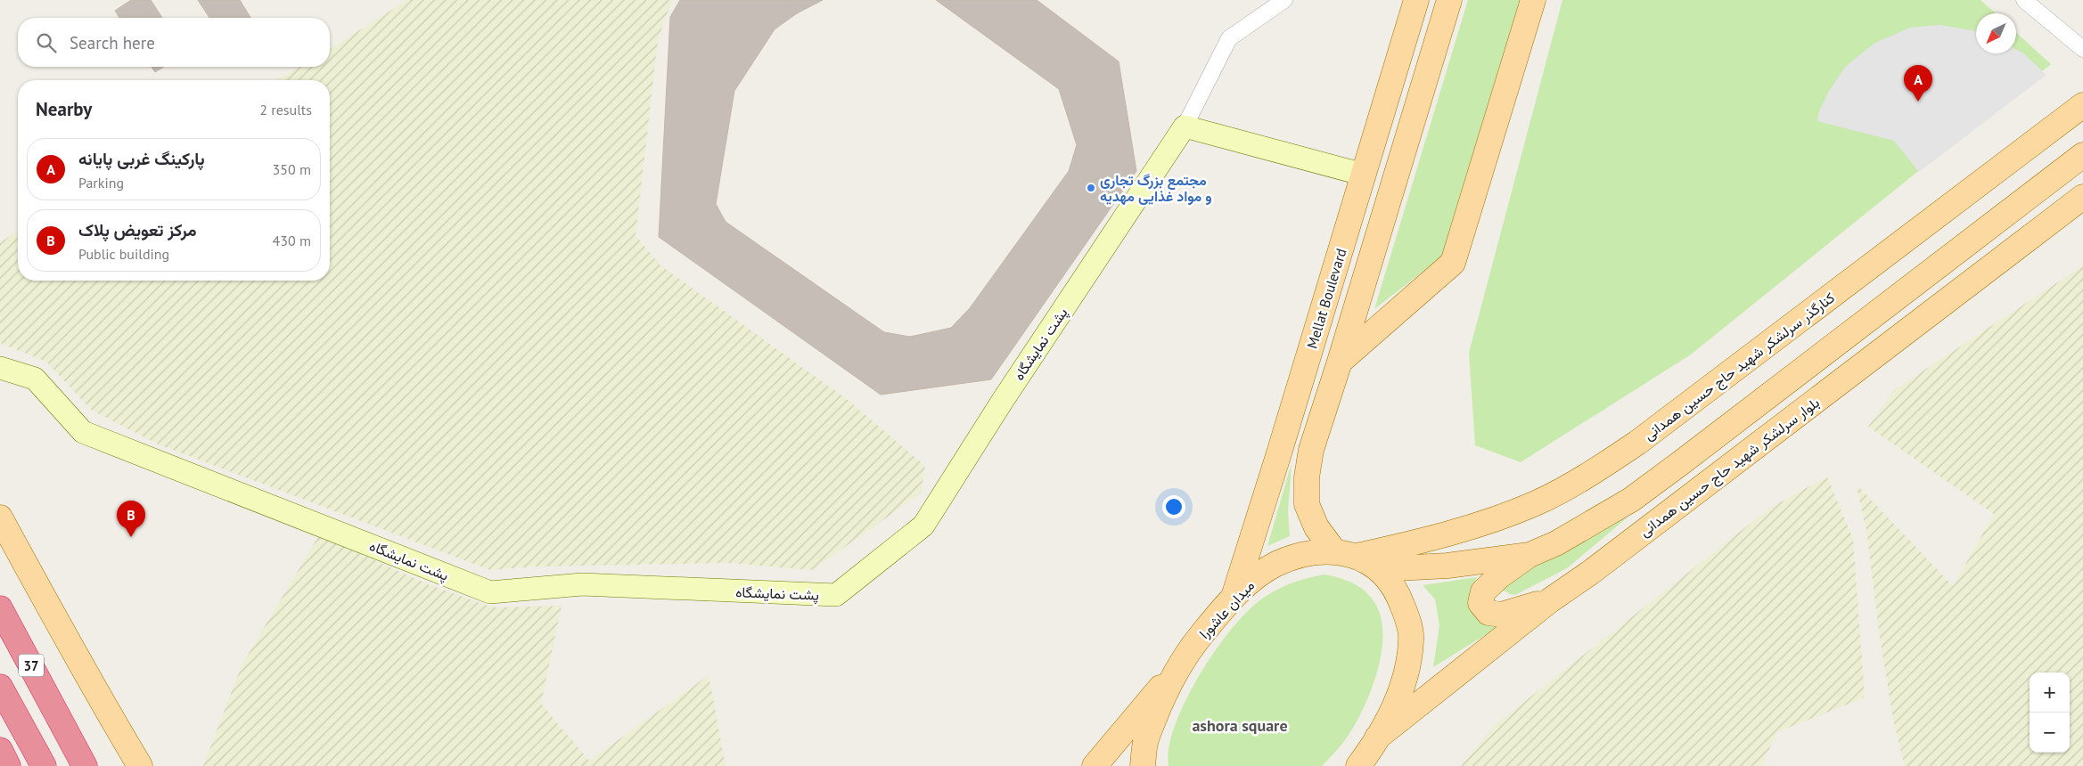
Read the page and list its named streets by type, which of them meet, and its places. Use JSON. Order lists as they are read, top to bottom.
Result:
{
  "streets": {
    "highway": ["37"],
    "main road": [
      "Mellat Boulevard",
      "کنارگذر سرلشکر شهید حاج حسین همدانی",
      "بلوار سرلشکر شهید حاج حسین همدانی",
      "میدان عاشورا"
    ],
    "street": ["پشت نمایشگاه"]
  },
  "crossings": [
    ["Mellat Boulevard", "میدان عاشورا"],
    ["کنارگذر سرلشکر شهید حاج حسین همدانی", "میدان عاشورا"]
  ],
  "districts": ["ashora square"],
  "places": ["مجتمع بزرگ تجاری و مواد غذایی مهدیه"],
  "north": "bottom left",
  "page": {
    "search": "Search here",
    "pins": ["A", "B"],
    "heading": ["Nearby", "2 results"],
    "list": [
      {
        "mark": "A",
        "name": "پارکینگ غربی پایانه",
        "note": "Parking",
        "value": "350 m"
      },
      {
        "mark": "B",
        "name": "مرکز تعویض پلاک",
        "note": "Public building",
        "value": "430 m"
      }
    ],
    "map_buttons": ["+", "−"]
  }
}
